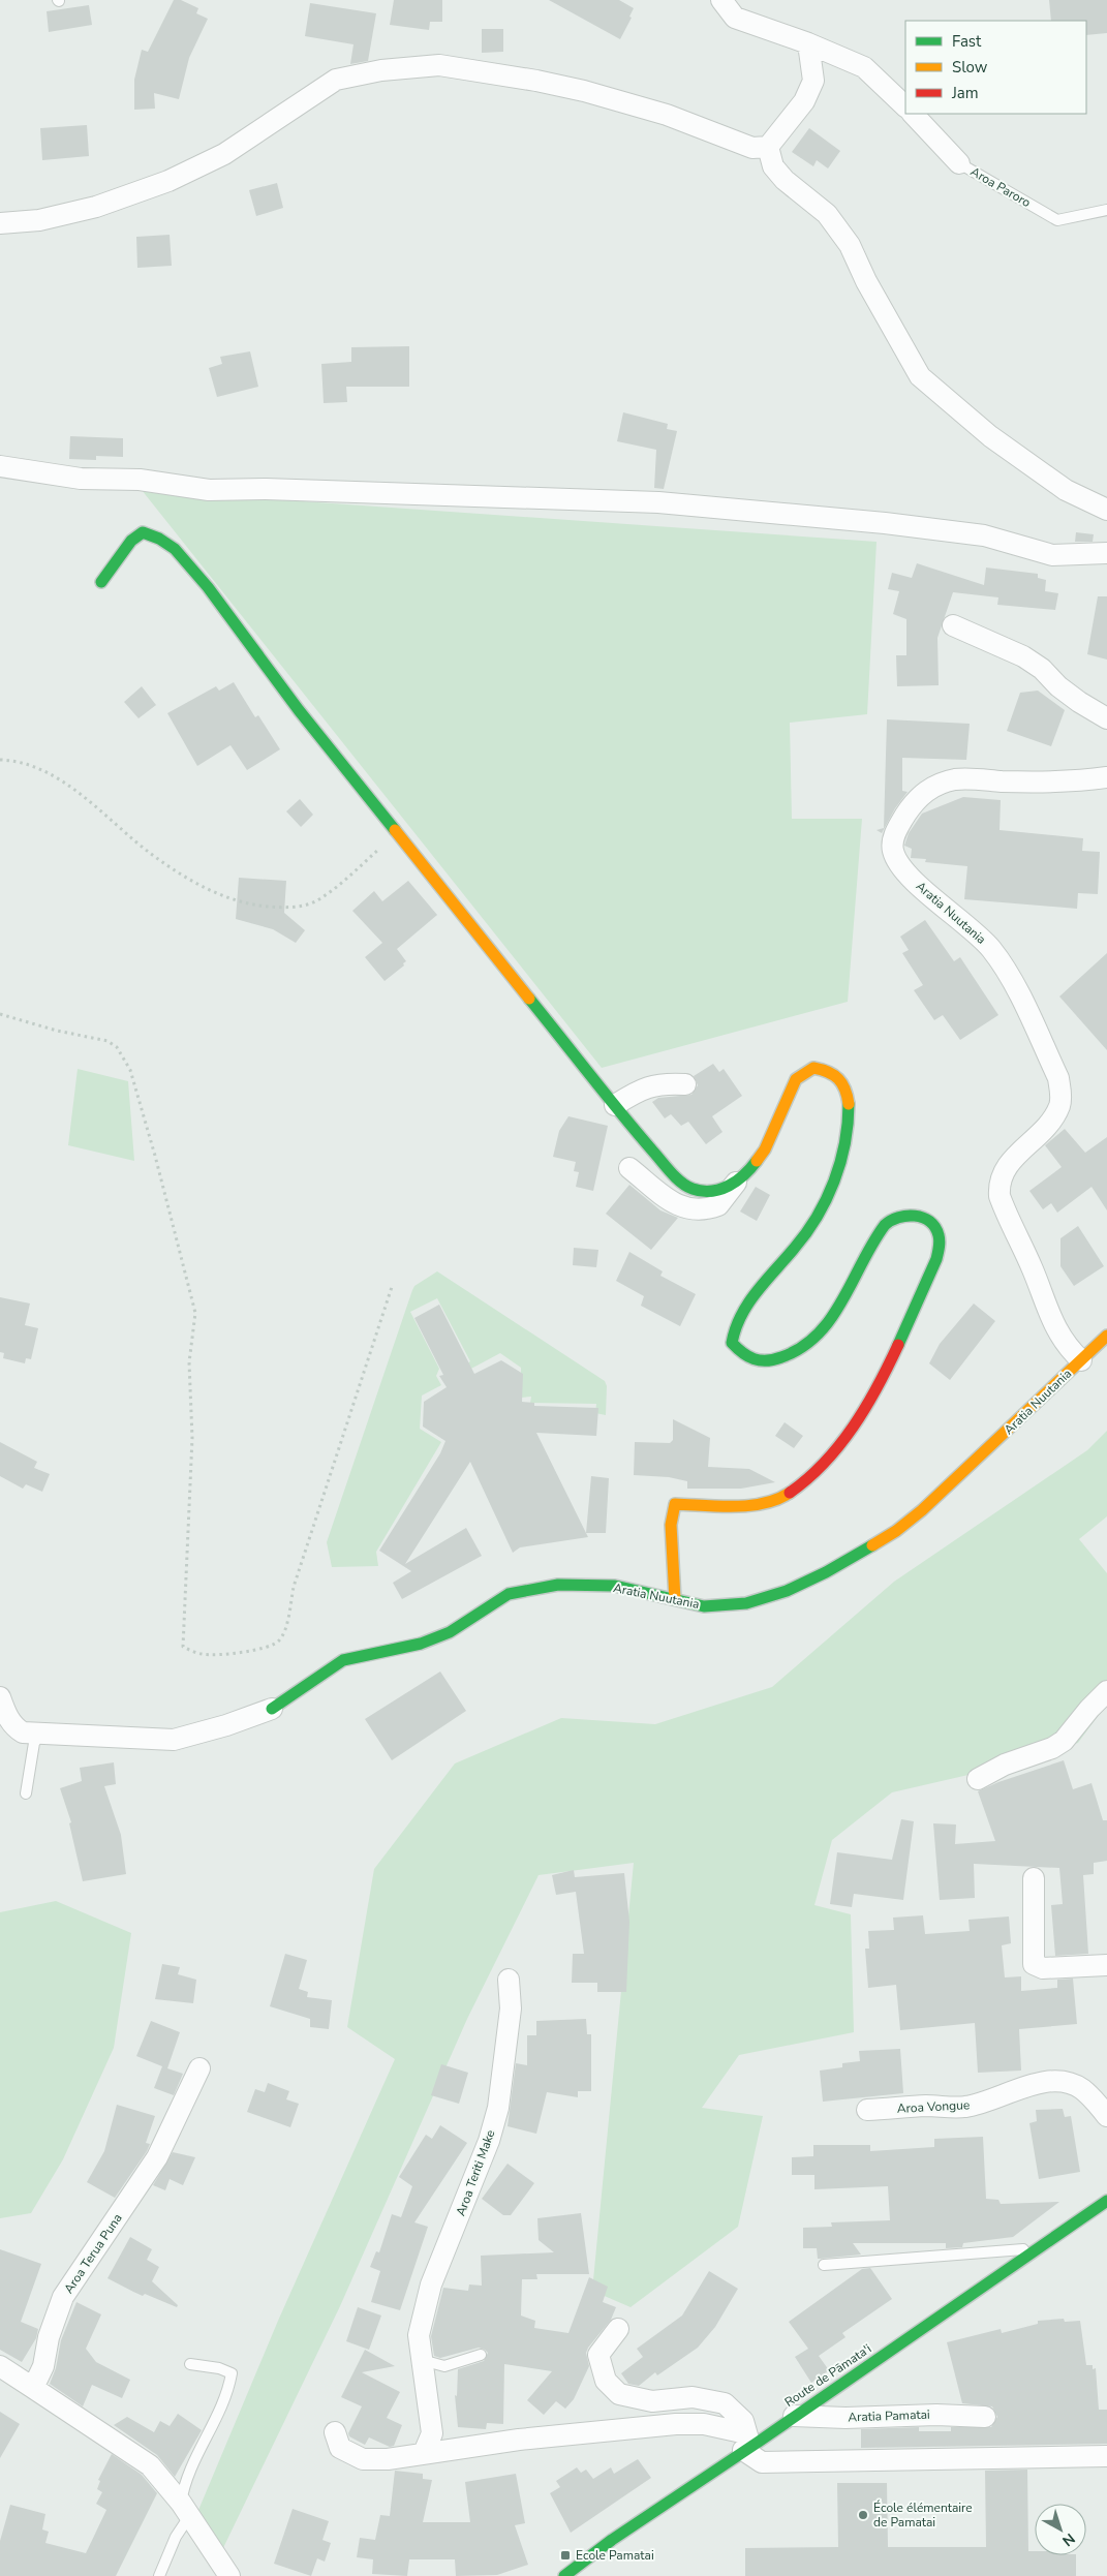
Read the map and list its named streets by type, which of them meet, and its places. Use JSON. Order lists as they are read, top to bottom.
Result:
{
  "streets": {
    "street": [
      "Aroa Paroro",
      "Aratia Nuutania",
      "Aroa Vongue",
      "Aroa Teriti Make",
      "Aroa Terua Puna",
      "Route de Pāmata'i",
      "Aratia Pamatai"
    ]
  },
  "crossings": [
    ["Route de Pāmata'i", "Aratia Pamatai"]
  ],
  "places": {
    "other": ["École élémentaire de Pamatai"],
    "transit": ["Ecole Pamatai"]
  },
  "legend": ["Fast", "Slow", "Jam"],
  "north": "bottom right"
}
